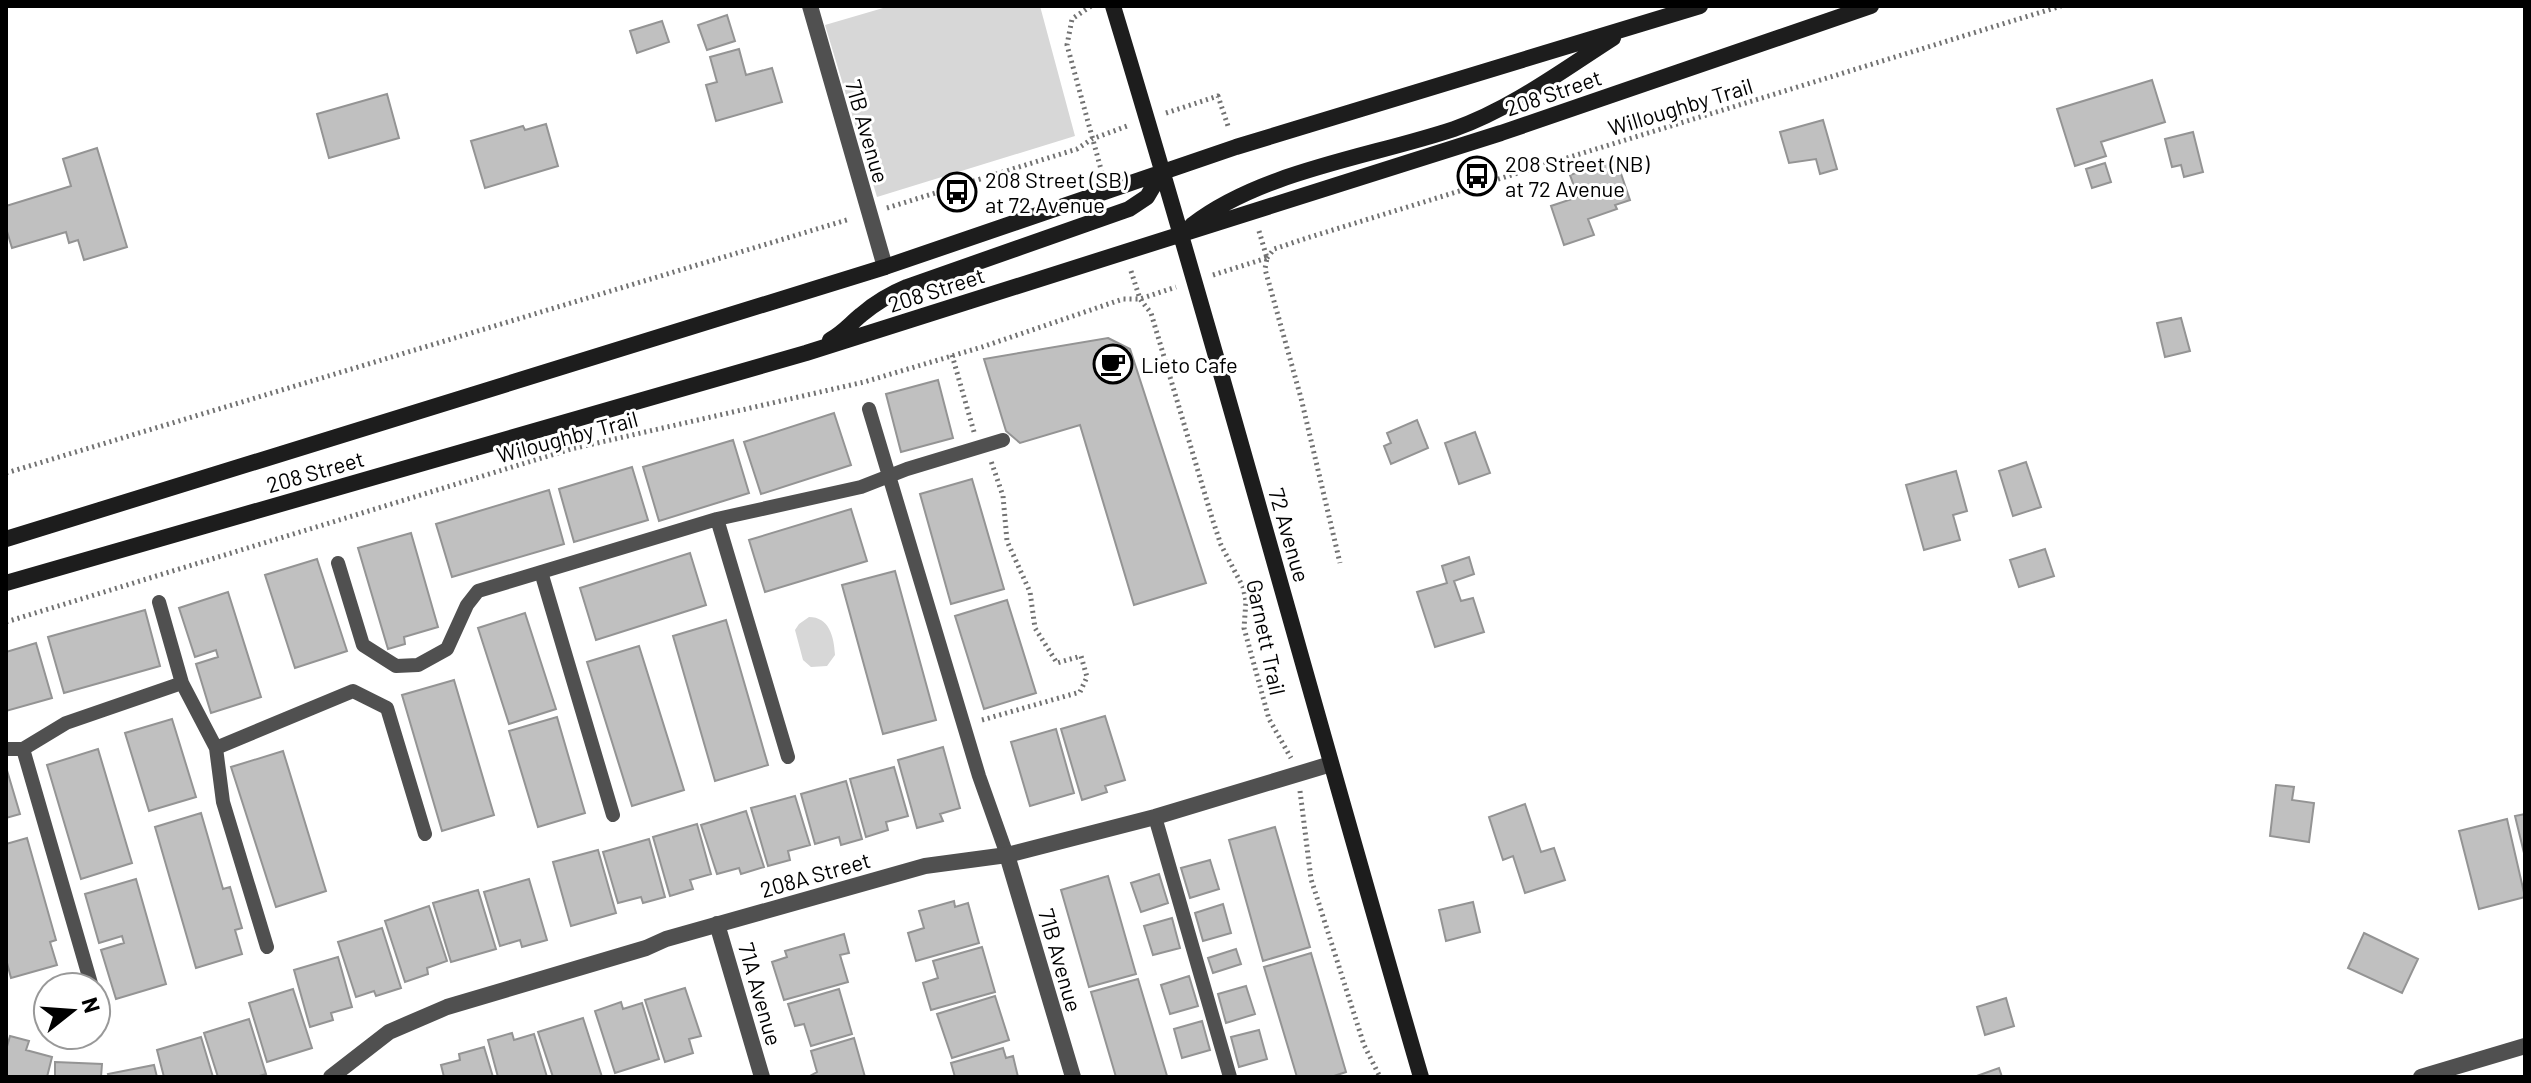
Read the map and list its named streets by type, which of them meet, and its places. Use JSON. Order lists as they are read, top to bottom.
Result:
{
  "streets": {
    "main road": ["208 Street", "72 Avenue"],
    "street": ["71B Avenue", "208A Street", "71A Avenue"],
    "path": ["Willoughby Trail", "Wiloughby Trail", "Garnett Trail"]
  },
  "crossings": [
    ["208 Street", "71B Avenue"],
    ["208 Street", "72 Avenue"],
    ["71B Avenue", "208A Street"],
    ["Wiloughby Trail", "Garnett Trail"],
    ["72 Avenue", "208A Street"],
    ["Garnett Trail", "208A Street"],
    ["208A Street", "71A Avenue"]
  ],
  "places": {
    "bus stop": ["208 Street (NB) at 72 Avenue", "208 Street (SB) at 72 Avenue"],
    "cafe": ["Lieto Cafe"]
  },
  "north": "right"
}
